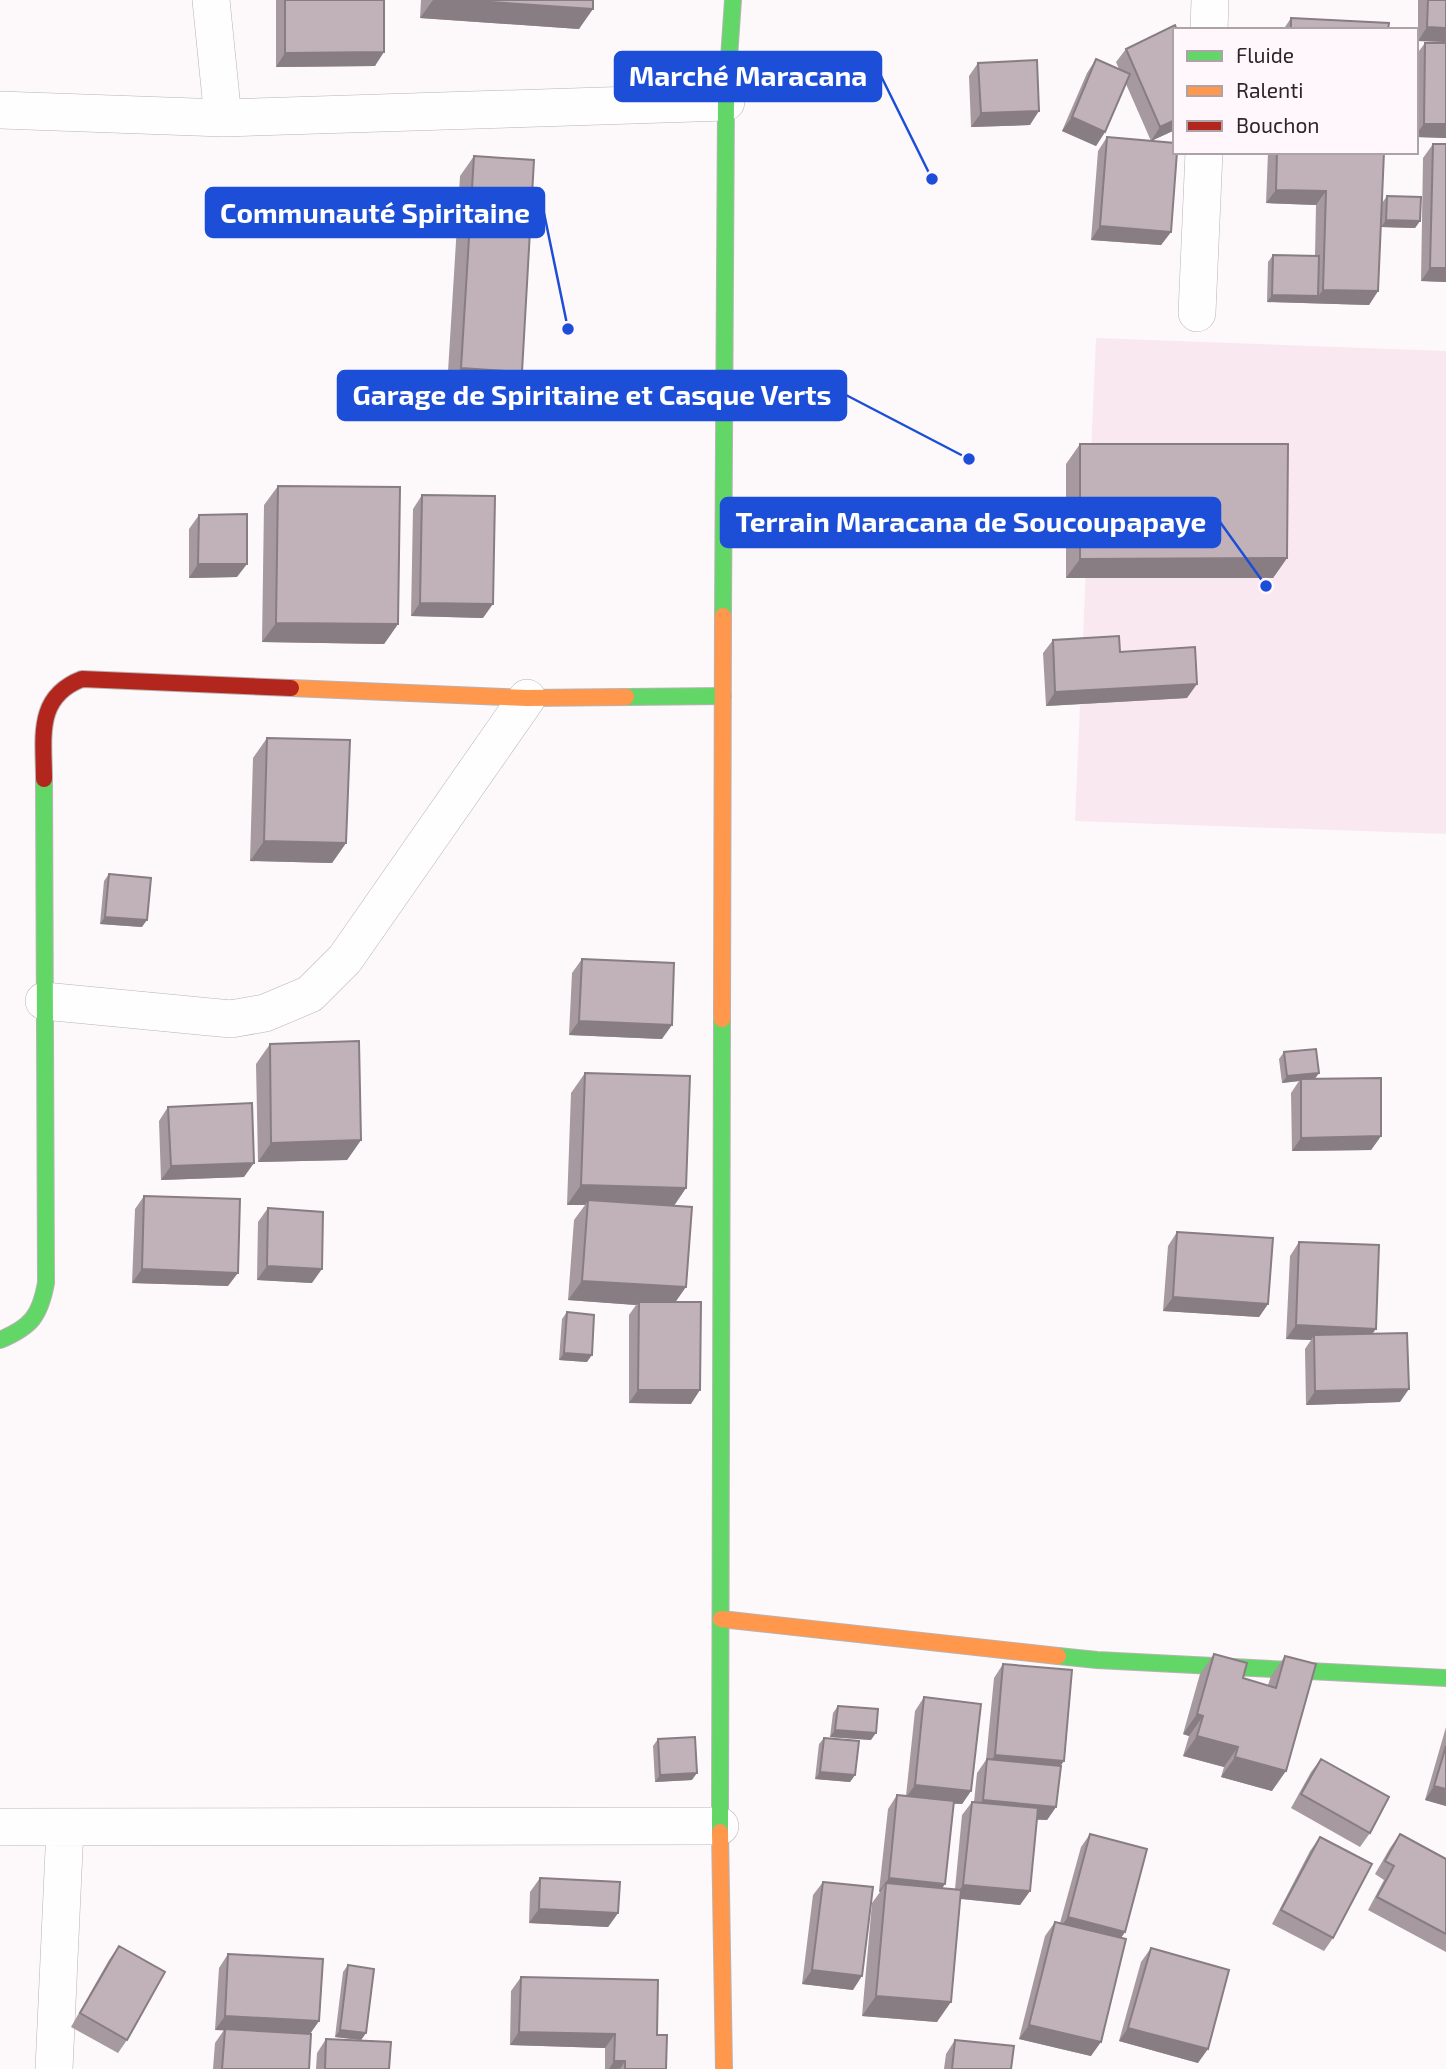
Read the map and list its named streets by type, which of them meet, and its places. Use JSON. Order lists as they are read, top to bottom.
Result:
{
  "places": [
    "Marché Maracana",
    "Communauté Spiritaine",
    "Garage de Spiritaine et Casque Verts",
    "Terrain Maracana de Soucoupapaye"
  ],
  "legend": ["Fluide", "Ralenti", "Bouchon"]
}
